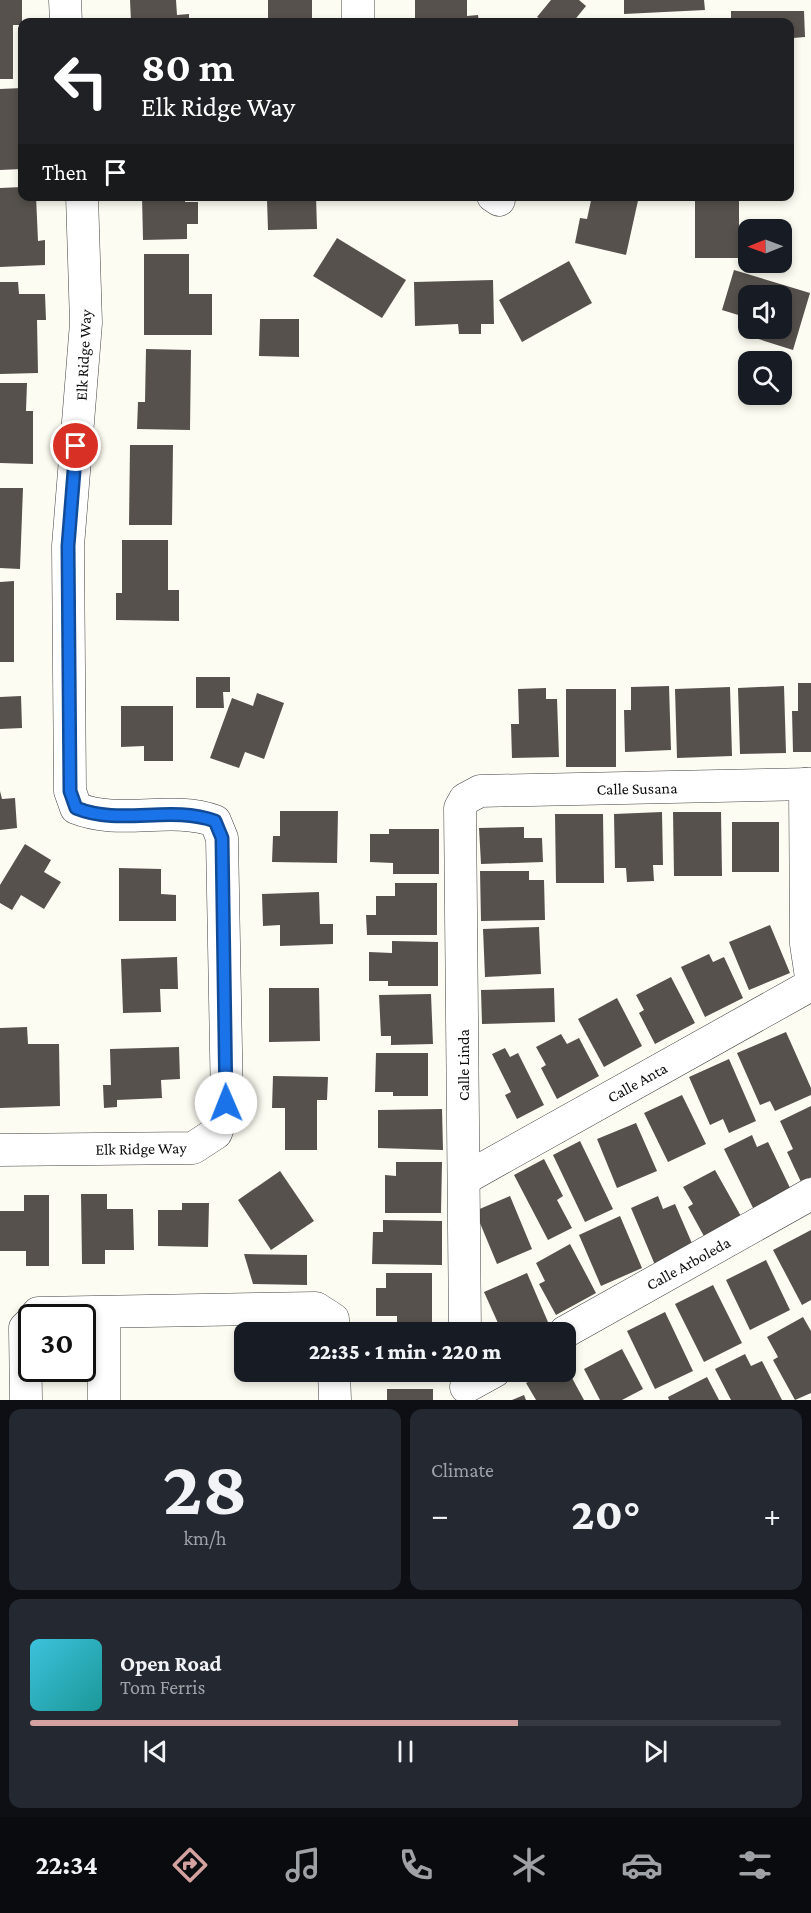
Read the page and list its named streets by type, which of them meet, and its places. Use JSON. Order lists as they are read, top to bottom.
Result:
{
  "streets": {
    "street": [
      "Elk Ridge Way",
      "Calle Susana",
      "Calle Linda",
      "Calle Anta",
      "Calle Arboleda"
    ]
  },
  "crossings": [
    ["Calle Susana", "Calle Linda"],
    ["Calle Linda", "Calle Anta"]
  ],
  "north": "left",
  "page": {
    "turn": ["80 m", "Elk Ridge Way"],
    "then": "Then",
    "limit": "30",
    "trip": "22:35 · 1 min · 220 m",
    "tile": [
      ["28", "km/h"],
      "Climate"
    ],
    "heat": ["−", "20°", "+"],
    "song": ["Open Road", "Tom Ferris"],
    "tabs": "22:34"
  }
}
